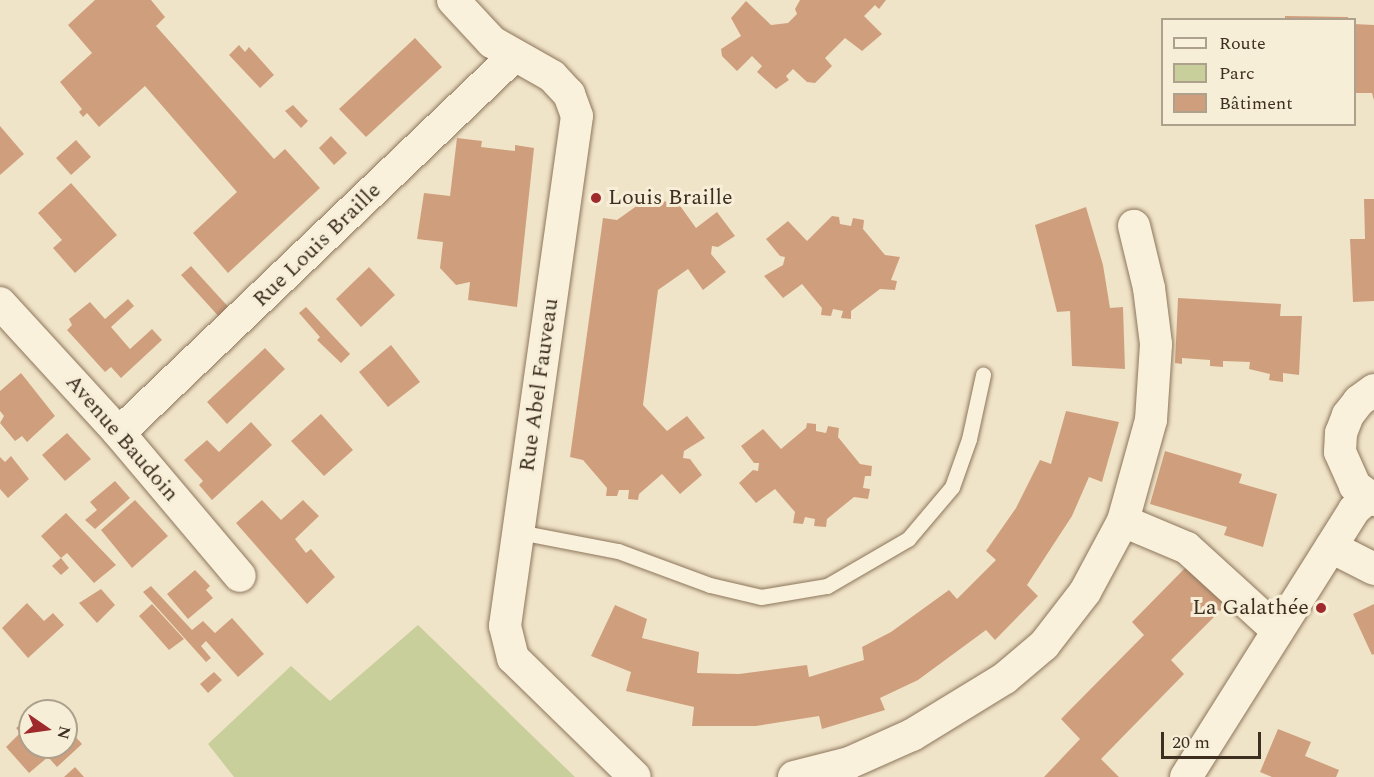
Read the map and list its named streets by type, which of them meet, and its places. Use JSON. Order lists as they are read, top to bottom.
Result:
{
  "streets": {
    "street": ["Rue Louis Braille", "Rue Abel Fauveau", "Avenue Baudoin"]
  },
  "crossings": [
    ["Rue Louis Braille", "Rue Abel Fauveau"],
    ["Rue Louis Braille", "Avenue Baudoin"]
  ],
  "places": ["Louis Braille", "La Galathée"],
  "legend": ["Route", "Parc", "Bâtiment"],
  "scale_bar": "20 m",
  "north": "right"
}
